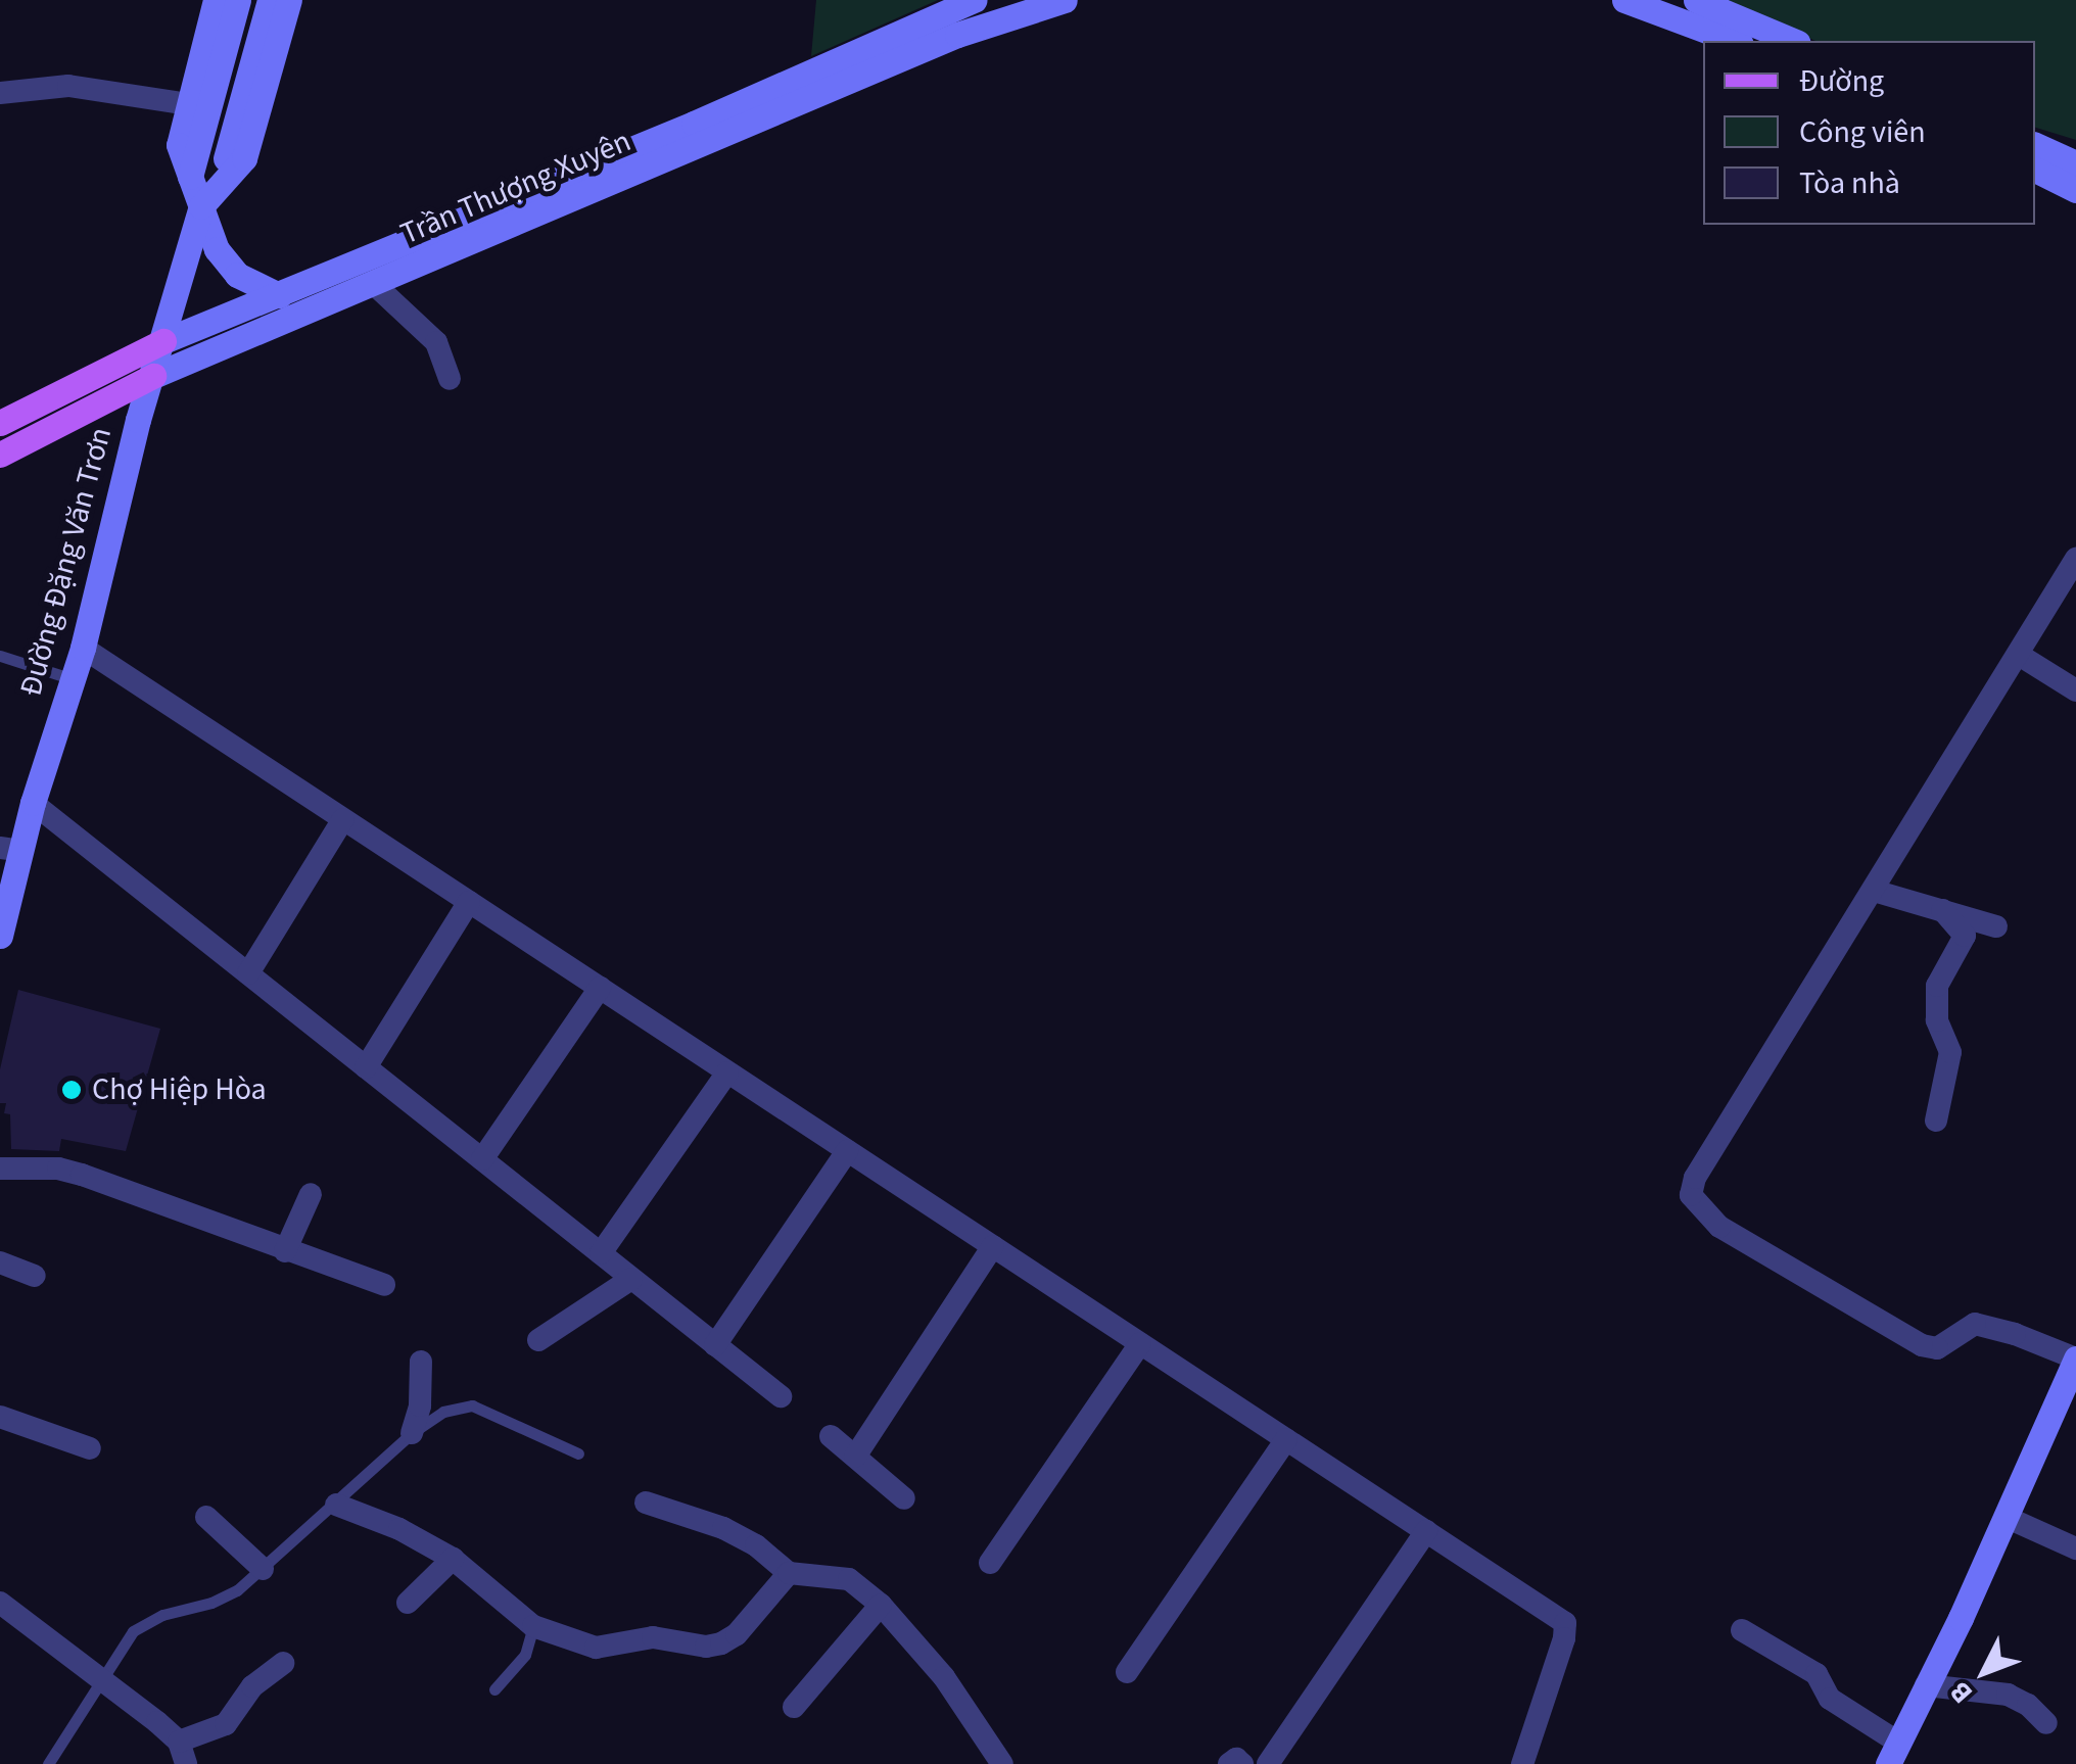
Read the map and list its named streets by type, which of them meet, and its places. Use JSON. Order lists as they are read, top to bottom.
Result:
{
  "streets": {
    "main road": ["Trần Thượng Xuyên", "Đường Đặng Văn Trơn"]
  },
  "crossings": [
    ["Trần Thượng Xuyên", "Đường Đặng Văn Trơn"]
  ],
  "places": ["Chợ Hiệp Hòa"],
  "legend": ["Đường", "Công viên", "Tòa nhà"],
  "north": "bottom left"
}
